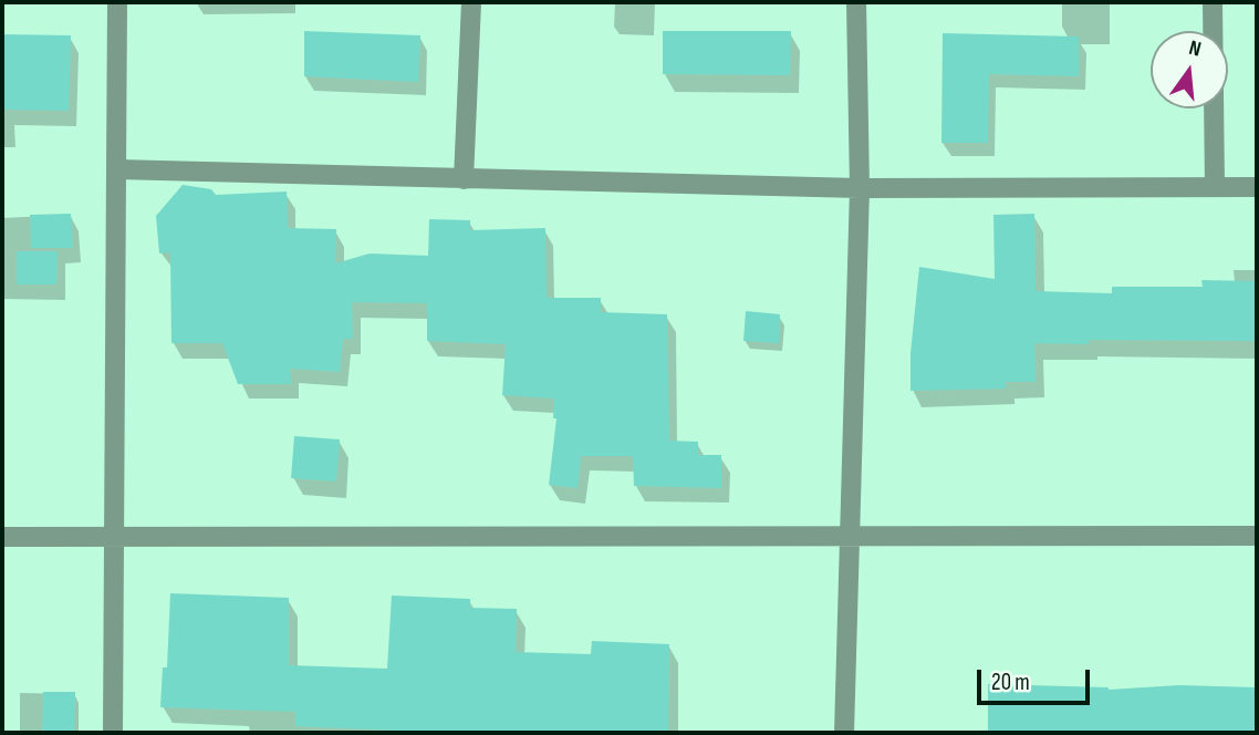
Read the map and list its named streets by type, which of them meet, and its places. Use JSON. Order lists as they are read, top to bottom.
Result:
{
  "scale_bar": "20 m",
  "north": "top"
}
